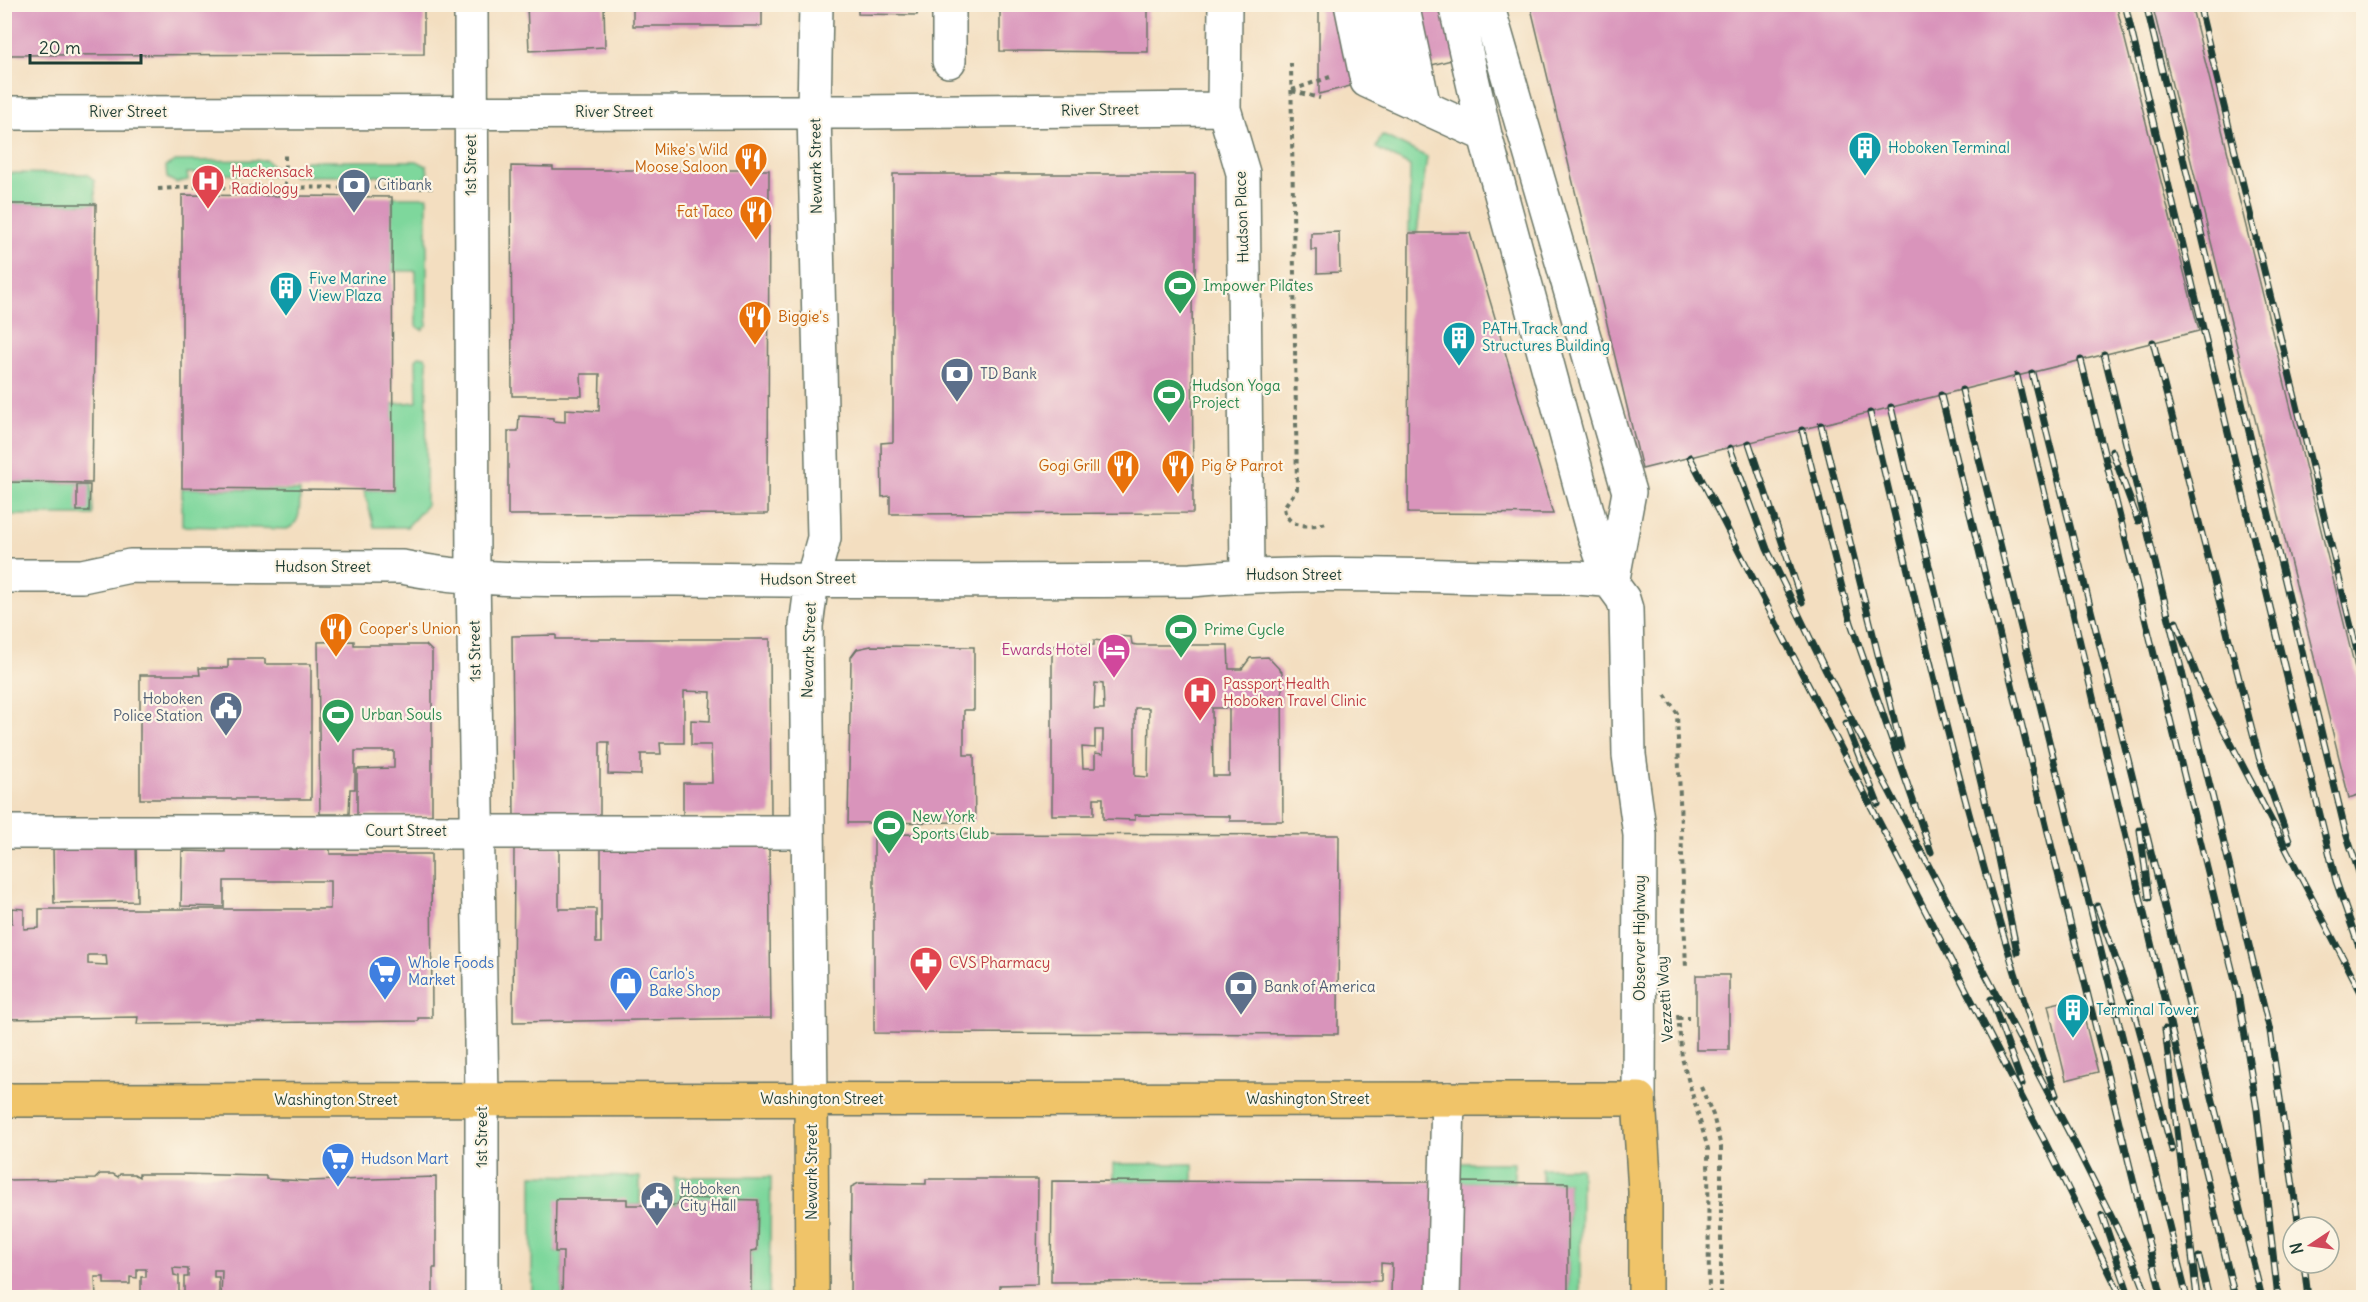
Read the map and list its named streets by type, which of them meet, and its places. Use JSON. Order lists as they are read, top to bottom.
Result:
{
  "streets": {
    "main road": ["Newark Street", "Observer Highway", "Washington Street"],
    "street": [
      "River Street",
      "1st Street",
      "Hudson Place",
      "Hudson Street",
      "Court Street"
    ],
    "path": ["Vezzetti Way"]
  },
  "crossings": [
    ["River Street", "1st Street"],
    ["River Street", "Newark Street"],
    ["River Street", "Hudson Place"],
    ["1st Street", "Hudson Street"],
    ["1st Street", "Court Street"],
    ["1st Street", "Washington Street"],
    ["Newark Street", "Hudson Street"],
    ["Newark Street", "Court Street"],
    ["Newark Street", "Washington Street"],
    ["Hudson Place", "Hudson Street"],
    ["Hudson Street", "Observer Highway"],
    ["Observer Highway", "Washington Street"]
  ],
  "places": {
    "building": [
      "Hoboken Terminal",
      "Five Marine View Plaza",
      "PATH Track and Structures Building",
      "Terminal Tower"
    ],
    "restaurant": [
      "Mike's Wild Moose Saloon",
      "Fat Taco",
      "Biggie's",
      "Gogi Grill",
      "Pig & Parrot",
      "Cooper's Union"
    ],
    "hospital": ["Hackensack Radiology", "Passport Health Hoboken Travel Clinic"],
    "bank": ["Citibank", "TD Bank", "Bank of America"],
    "sports": [
      "Impower Pilates",
      "Hudson Yoga Project",
      "Prime Cycle",
      "Urban Souls",
      "New York Sports Club"
    ],
    "hotel": ["Ewards Hotel"],
    "public building": ["Hoboken Police Station", "Hoboken City Hall"],
    "pharmacy": ["CVS Pharmacy"],
    "supermarket": ["Whole Foods Market", "Hudson Mart"],
    "shop": ["Carlo's Bake Shop"]
  },
  "scale_bar": "20 m",
  "north": "left"
}
